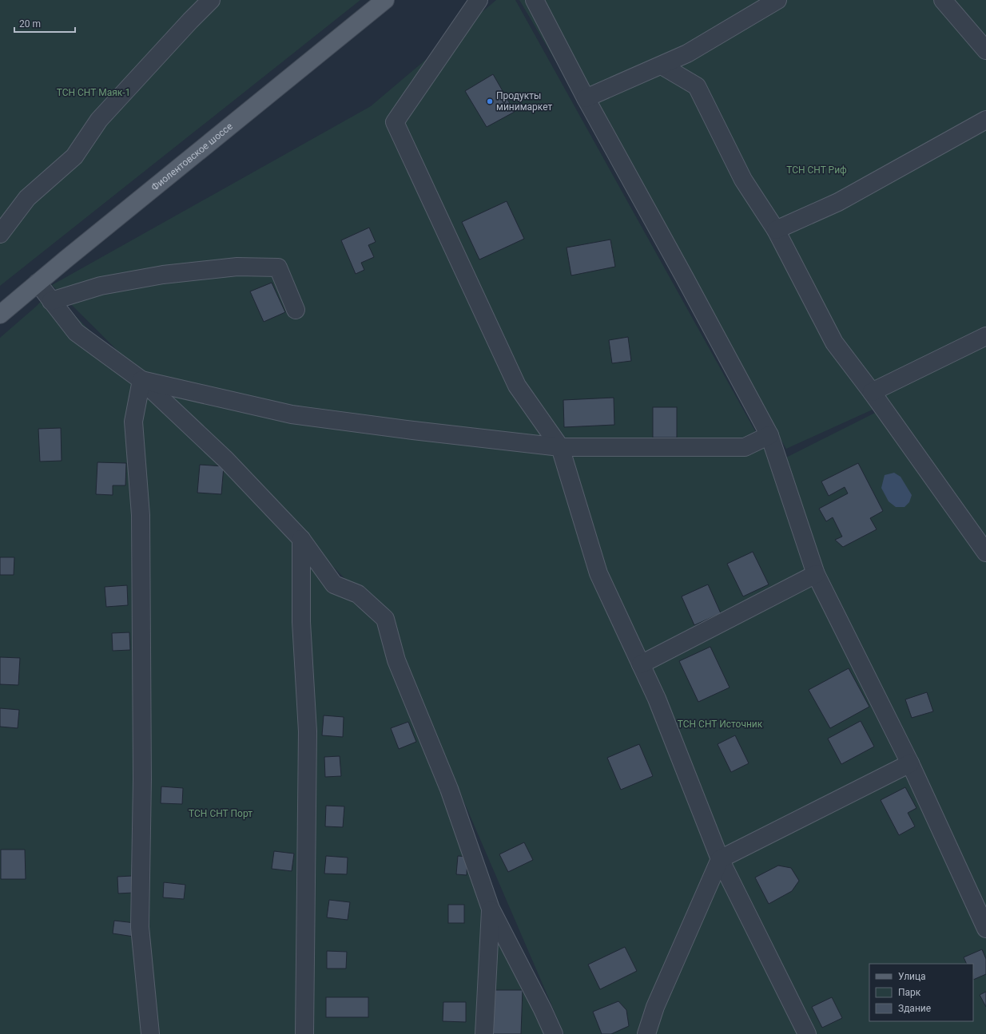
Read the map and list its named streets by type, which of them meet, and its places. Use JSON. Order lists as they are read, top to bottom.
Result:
{
  "streets": {
    "main road": ["Фиолентовское шоссе"]
  },
  "parks": [
    "ТСН СНТ Маяк-1",
    "ТСН СНТ Риф",
    "ТСН СНТ Источник",
    "ТСН СНТ Порт"
  ],
  "places": ["Продукты минимаркет"],
  "legend": ["Улица", "Парк", "Здание"],
  "scale_bar": "20 m"
}
